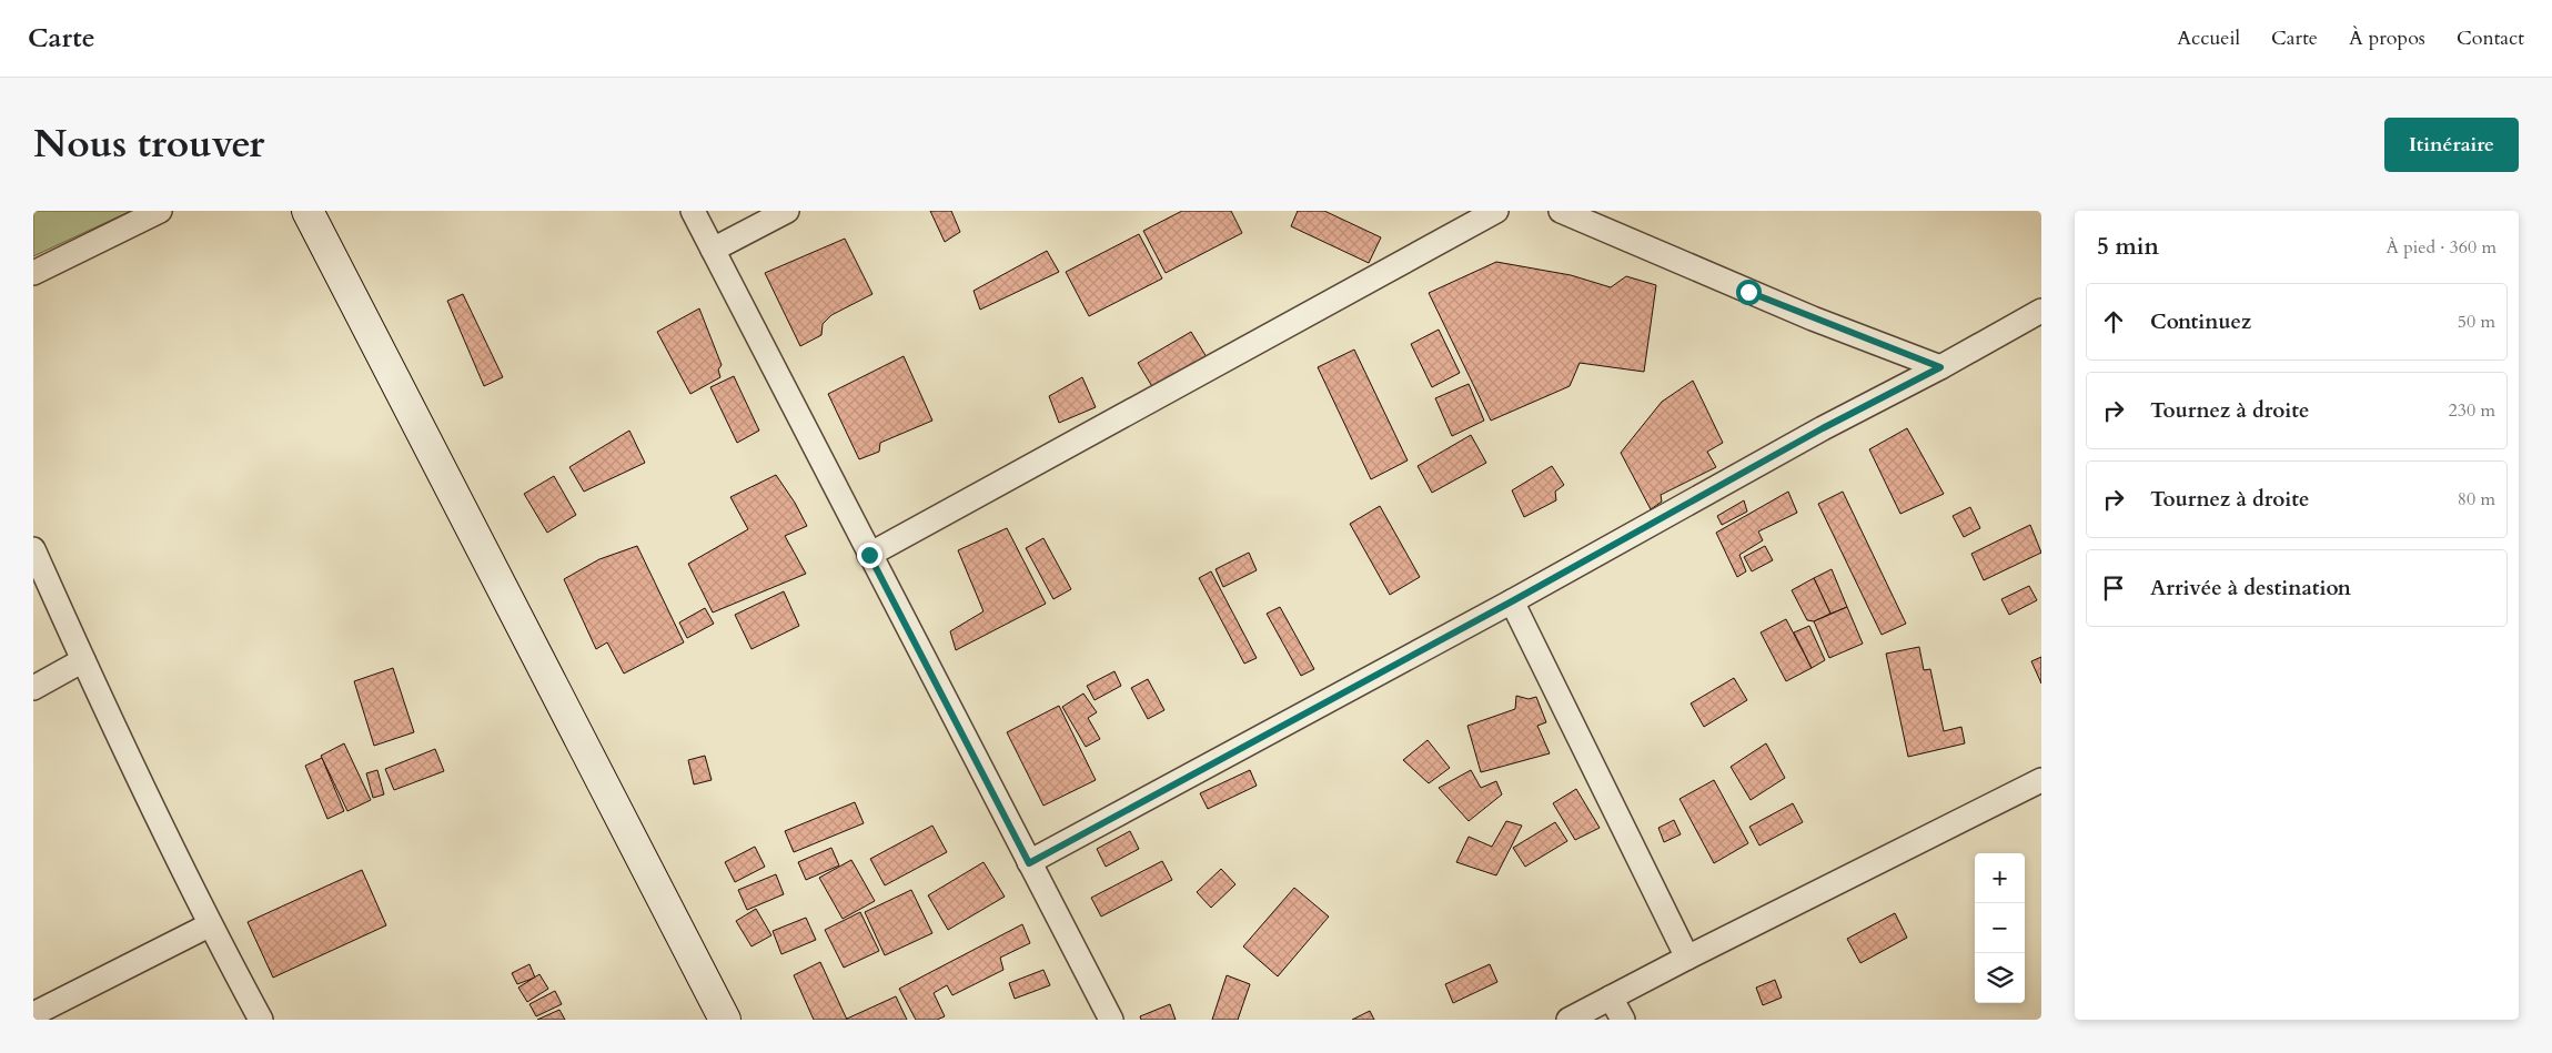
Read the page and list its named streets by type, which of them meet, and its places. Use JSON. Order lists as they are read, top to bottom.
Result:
{
  "page": {
    "header": "Carte",
    "nav": [
      "Accueil",
      "Carte",
      "À propos",
      "Contact"
    ],
    "title": "Nous trouver",
    "buttons": "Itinéraire",
    "heading": ["5 min", "À pied · 360 m"],
    "list": [
      ["Continuez", "50 m"],
      ["Tournez à droite", "230 m"],
      ["Tournez à droite", "80 m"],
      "Arrivée à destination"
    ],
    "map_buttons": ["+", "−"]
  }
}
